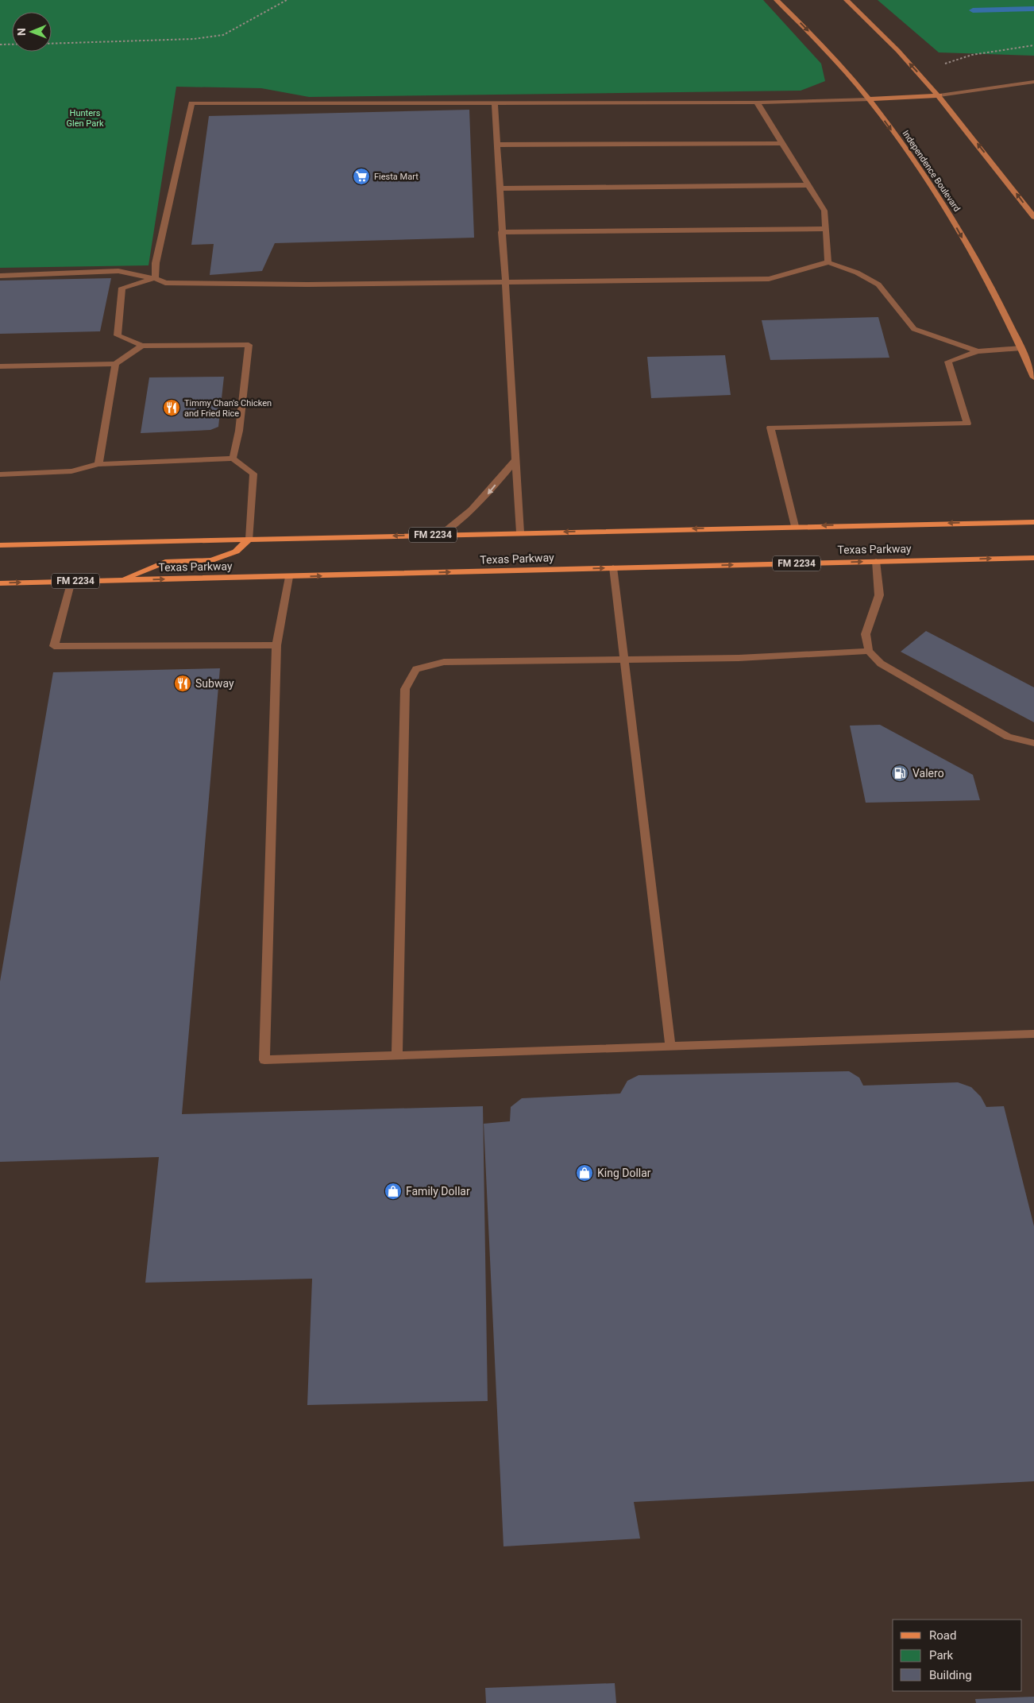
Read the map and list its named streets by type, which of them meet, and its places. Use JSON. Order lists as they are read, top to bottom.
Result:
{
  "streets": {
    "main road": ["Independence Boulevard", "FM 2234", "Texas Parkway"]
  },
  "parks": ["Hunters Glen Park"],
  "places": {
    "supermarket": ["Fiesta Mart"],
    "restaurant": ["Timmy Chan's Chicken and Fried Rice", "Subway"],
    "fuel station": ["Valero"],
    "shop": ["King Dollar", "Family Dollar"]
  },
  "legend": ["Road", "Park", "Building"],
  "north": "left"
}
